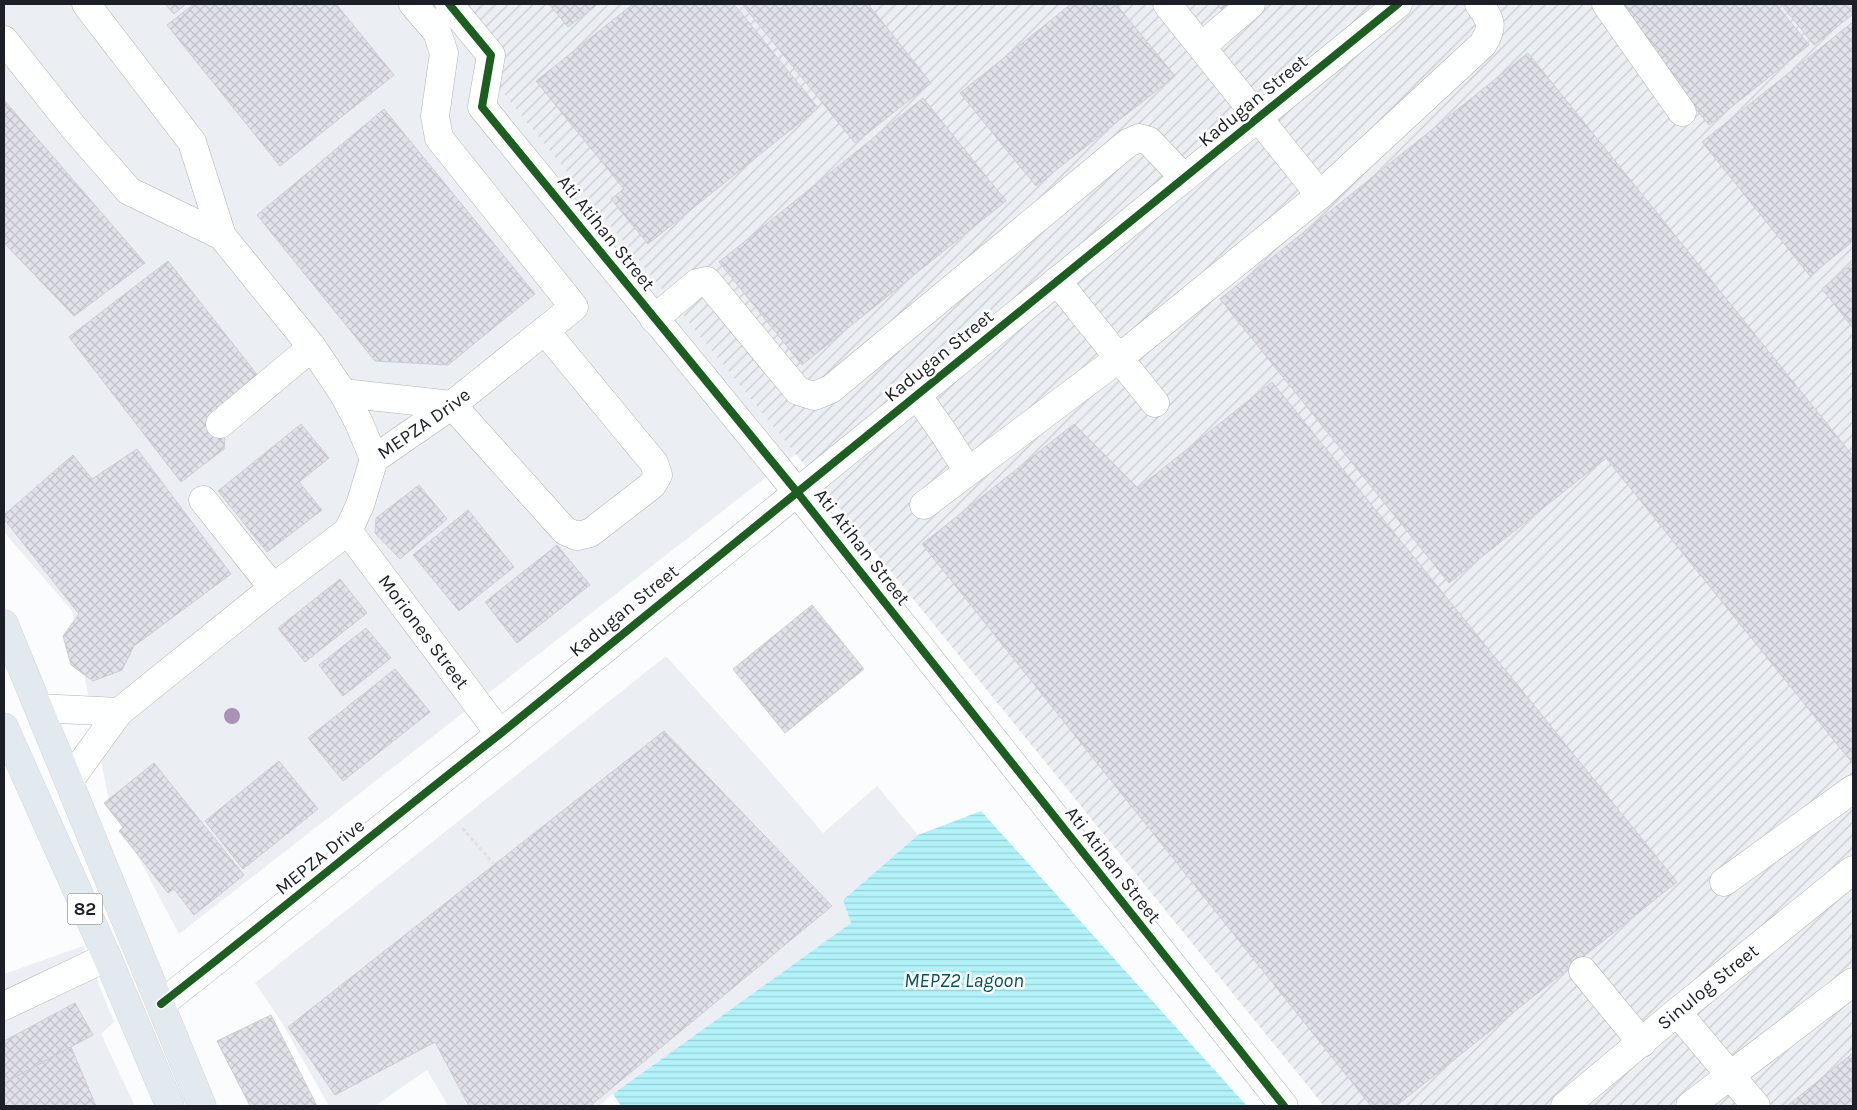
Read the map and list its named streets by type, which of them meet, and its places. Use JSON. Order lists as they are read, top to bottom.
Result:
{
  "streets": {
    "main road": ["82"],
    "street": [
      "Kadugan Street",
      "Ati Atihan Street",
      "MEPZA Drive",
      "Moriones Street",
      "Sinulog Street"
    ]
  },
  "crossings": [
    ["Kadugan Street", "Ati Atihan Street"],
    ["Kadugan Street", "MEPZA Drive"],
    ["Kadugan Street", "Moriones Street"],
    ["MEPZA Drive", "Moriones Street"],
    ["MEPZA Drive", "82"]
  ],
  "water": ["MEPZ2 Lagoon"]
}
